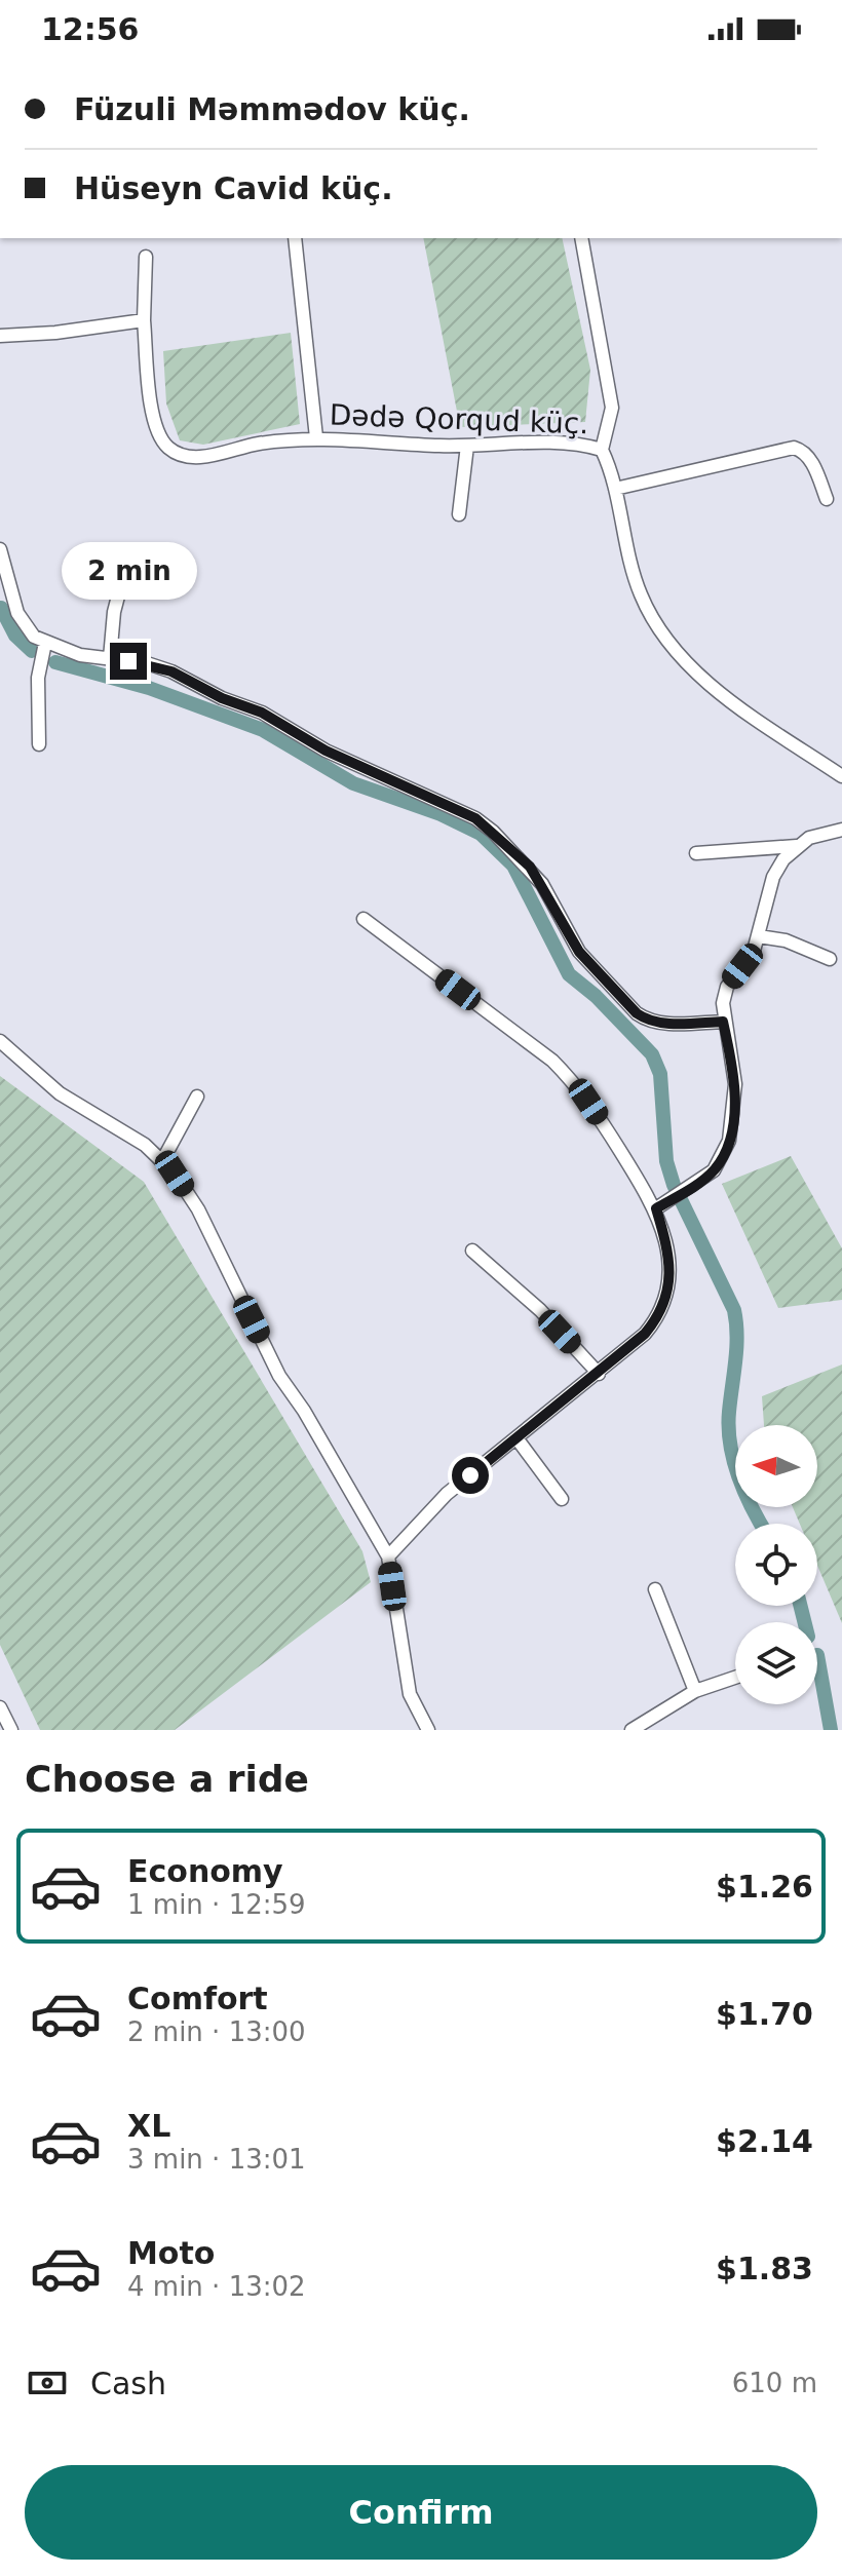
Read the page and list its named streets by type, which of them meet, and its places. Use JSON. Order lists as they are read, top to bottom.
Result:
{
  "streets": {
    "street": ["Dədə Qorqud küç."]
  },
  "north": "left",
  "page": {
    "status": "12:56",
    "banner": ["Füzuli Məmmədov küç.", "Hüseyn Cavid küç."],
    "bubble": "2 min",
    "heading": "Choose a ride",
    "list": [
      {
        "name": "Economy",
        "note": "1 min · 12:59",
        "value": "$1.26"
      },
      {
        "name": "Comfort",
        "note": "2 min · 13:00",
        "value": "$1.70"
      },
      {
        "name": "XL",
        "note": "3 min · 13:01",
        "value": "$2.14"
      },
      {
        "name": "Moto",
        "note": "4 min · 13:02",
        "value": "$1.83"
      }
    ],
    "pay": ["Cash", "610 m"],
    "buttons": "Confirm"
  }
}
